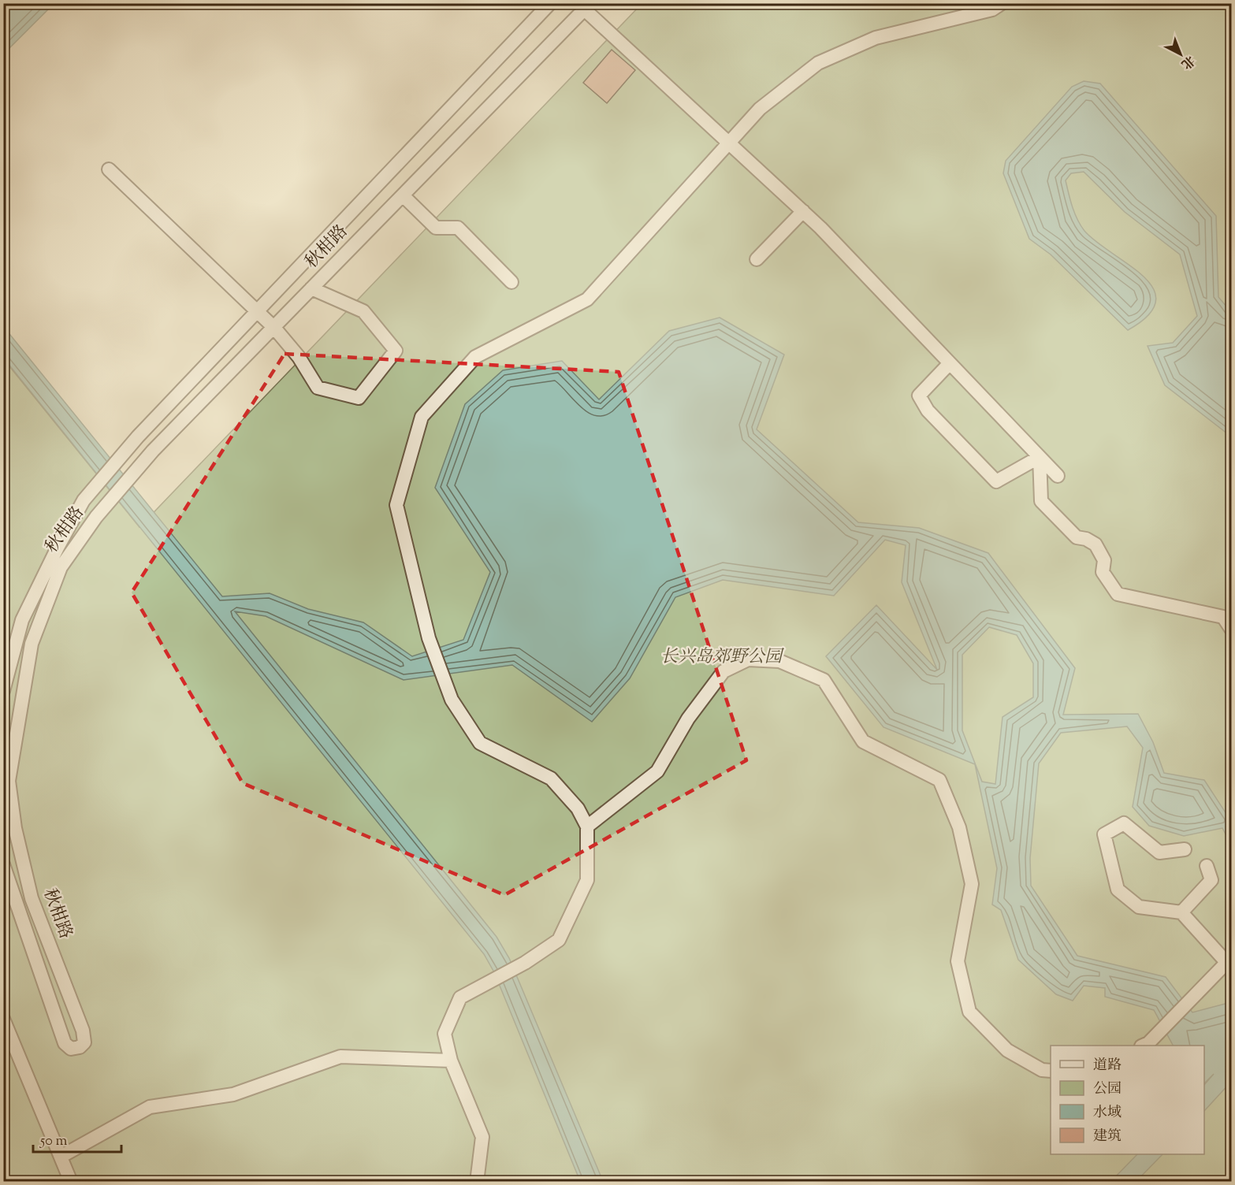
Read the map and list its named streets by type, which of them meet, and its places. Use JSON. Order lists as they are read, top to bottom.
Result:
{
  "streets": {
    "street": ["秋柑路"]
  },
  "parks": ["长兴岛郊野公园"],
  "legend": [
    "道路",
    "公园",
    "水域",
    "建筑"
  ],
  "scale_bar": "50 m",
  "north": "bottom right"
}
